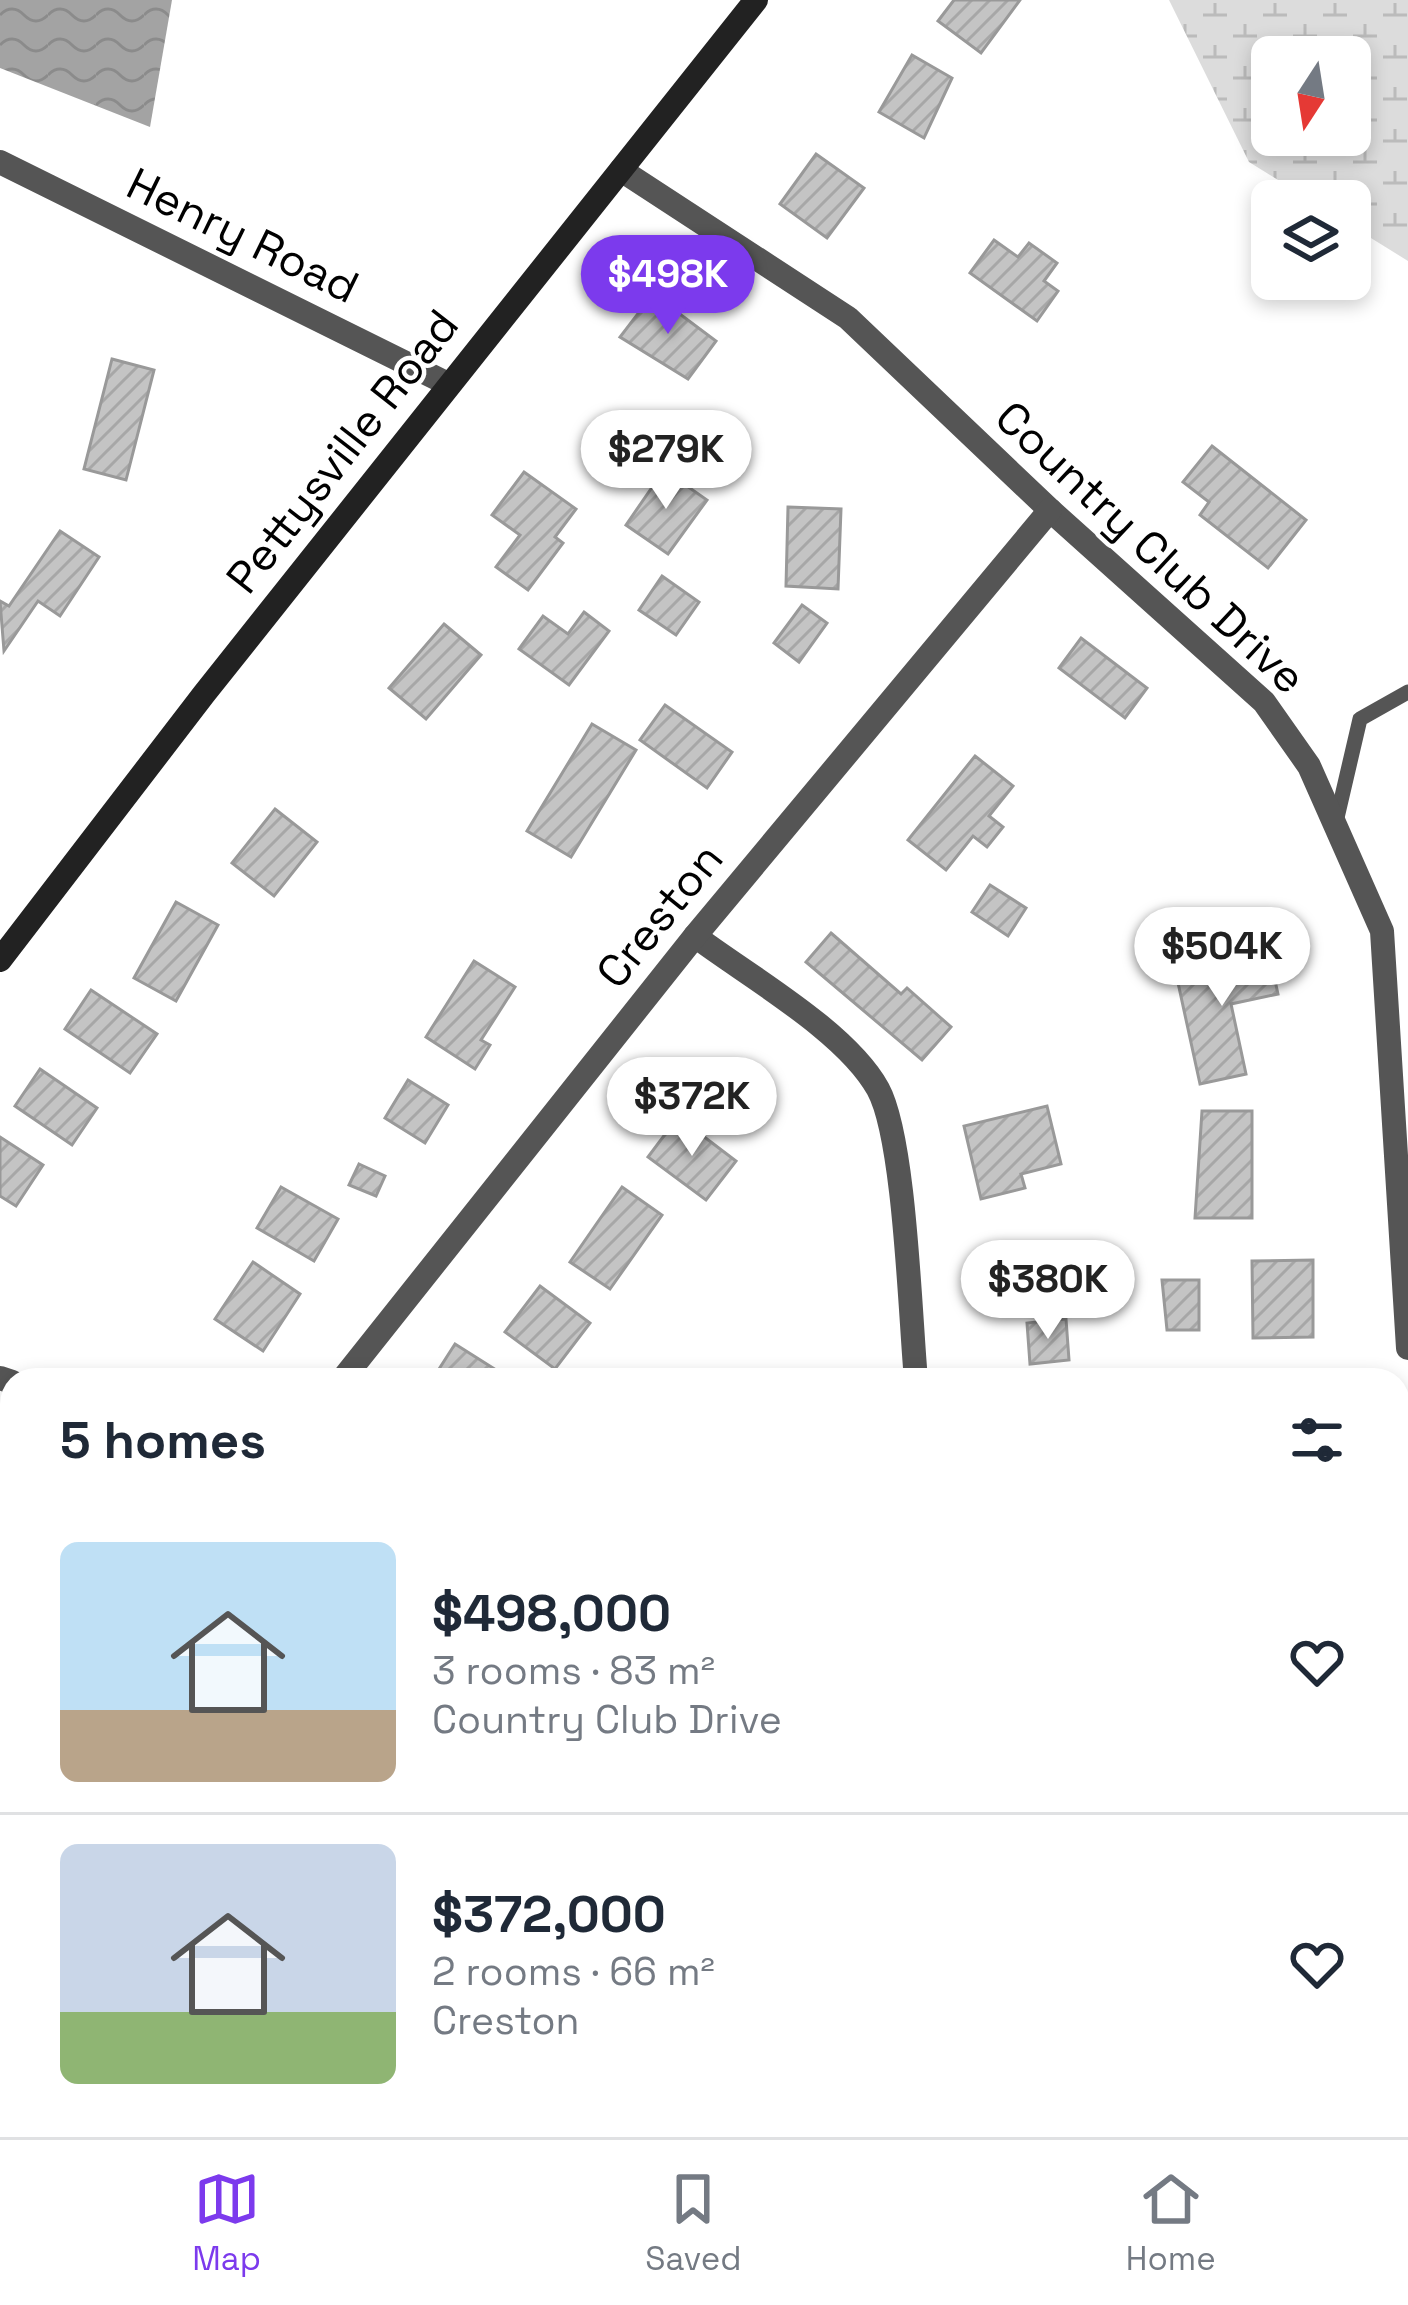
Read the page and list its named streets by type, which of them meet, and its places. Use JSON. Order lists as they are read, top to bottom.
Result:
{
  "streets": {
    "main road": ["Pettysville Road"],
    "street": ["Henry Road", "Country Club Drive", "Creston"]
  },
  "crossings": [
    ["Henry Road", "Pettysville Road"],
    ["Pettysville Road", "Country Club Drive"],
    ["Country Club Drive", "Creston"]
  ],
  "north": "bottom",
  "page": {
    "price": [
      "$498K",
      "$279K",
      "$504K",
      "$372K",
      "$380K"
    ],
    "heading": "5 homes",
    "list": [
      {
        "name": "$498,000",
        "note": "3 rooms · 83 m² · Country Club Drive"
      },
      {
        "name": "$372,000",
        "note": "2 rooms · 66 m² · Creston"
      }
    ],
    "tabs": ["Map", "Saved", "Home"]
  }
}
